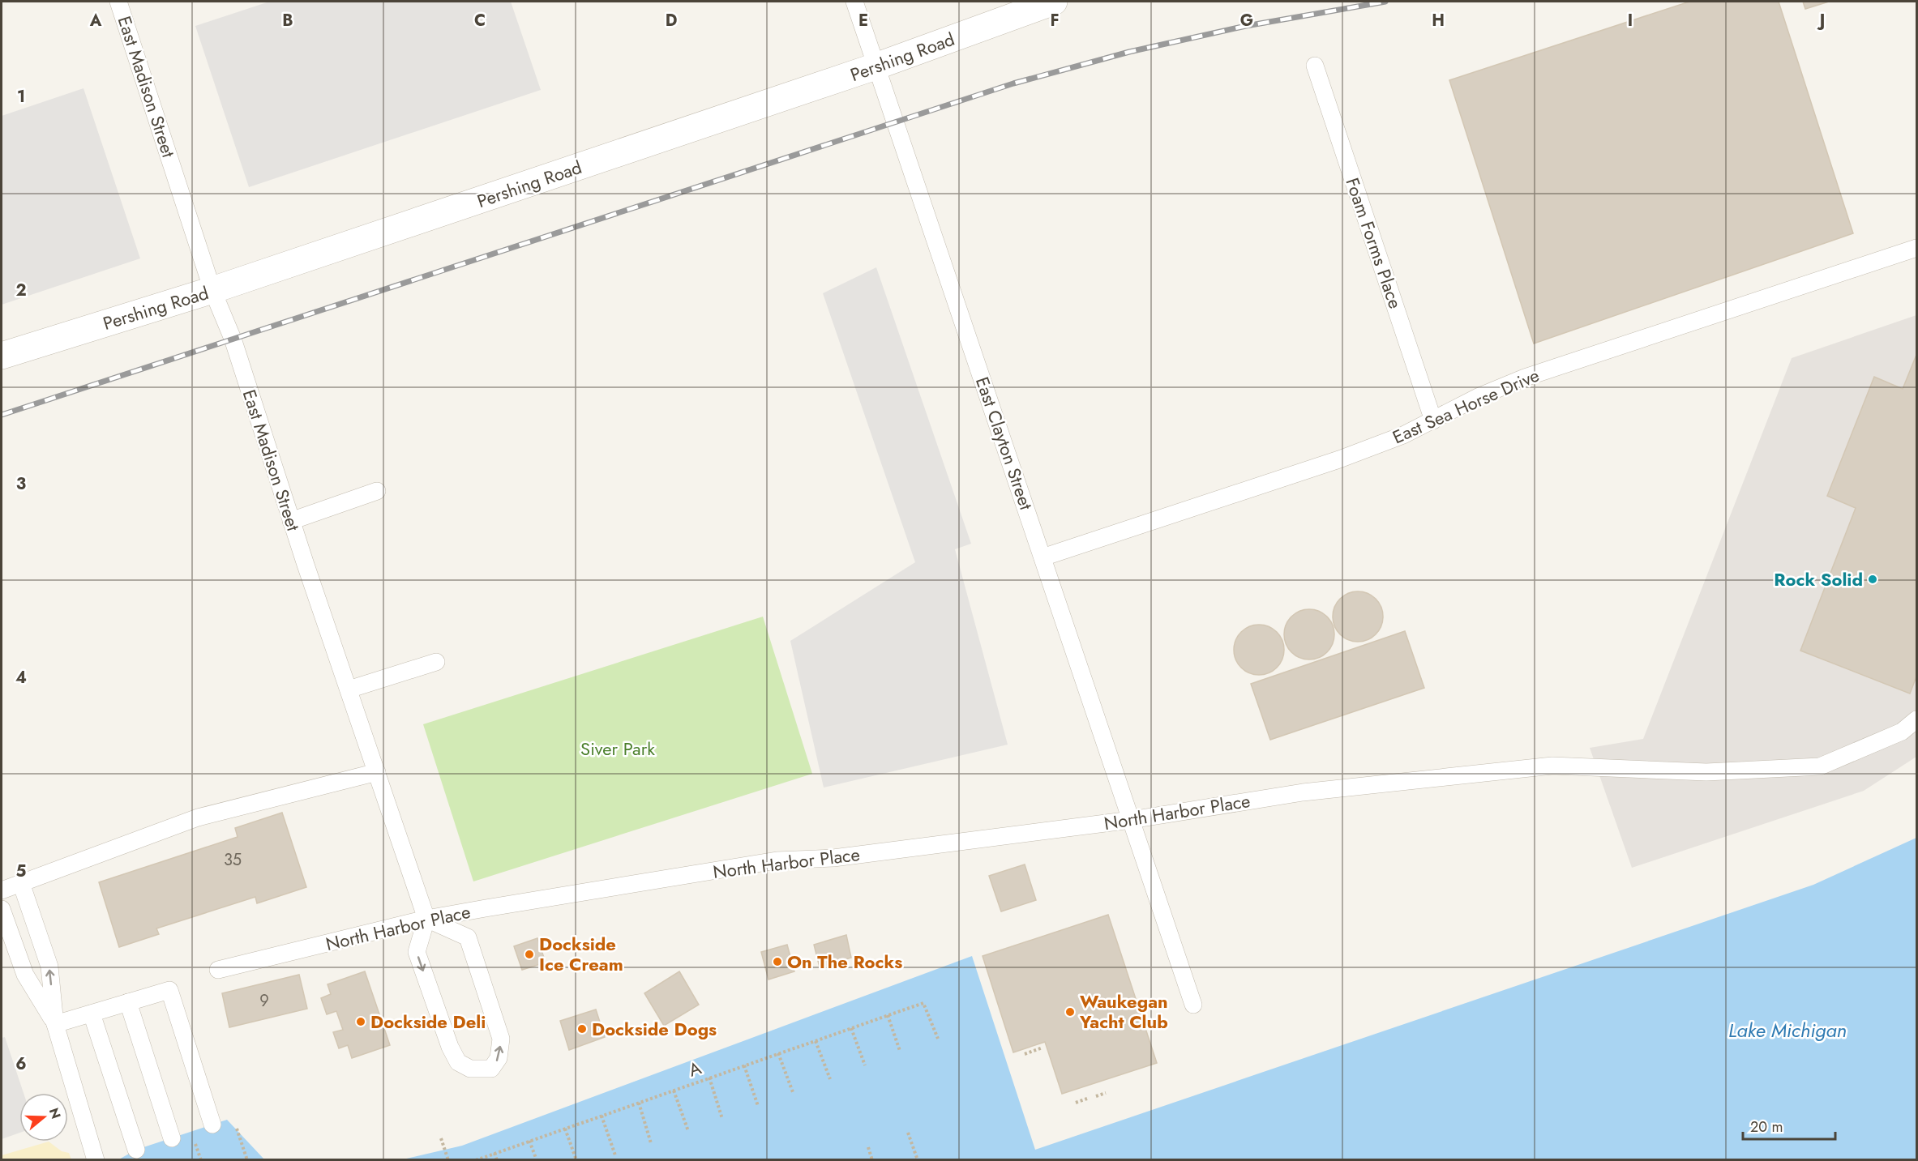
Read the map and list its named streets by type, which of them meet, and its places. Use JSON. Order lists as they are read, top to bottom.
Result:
{
  "streets": {
    "street": ["Pershing Road"],
    "lane": [
      "East Madison Street",
      "Foam Forms Place",
      "East Sea Horse Drive",
      "East Clayton Street",
      "North Harbor Place"
    ],
    "path": ["A"]
  },
  "crossings": [
    ["Pershing Road", "East Madison Street"],
    ["Pershing Road", "East Clayton Street"],
    ["East Madison Street", "North Harbor Place"],
    ["Foam Forms Place", "East Sea Horse Drive"],
    ["East Sea Horse Drive", "East Clayton Street"],
    ["East Clayton Street", "North Harbor Place"]
  ],
  "water": ["Lake Michigan"],
  "parks": ["Siver Park"],
  "places": [
    "Rock Solid",
    "Dockside Ice Cream",
    "On The Rocks",
    "Waukegan Yacht Club",
    "Dockside Deli",
    "Dockside Dogs"
  ],
  "house_numbers": ["35", "9"],
  "scale_bar": "20 m",
  "north": "right",
  "grid": {
    "columns": [
      "A",
      "B",
      "C",
      "D",
      "E",
      "F",
      "G",
      "H",
      "I",
      "J"
    ],
    "rows": [
      "1",
      "2",
      "3",
      "4",
      "5",
      "6"
    ]
  }
}
